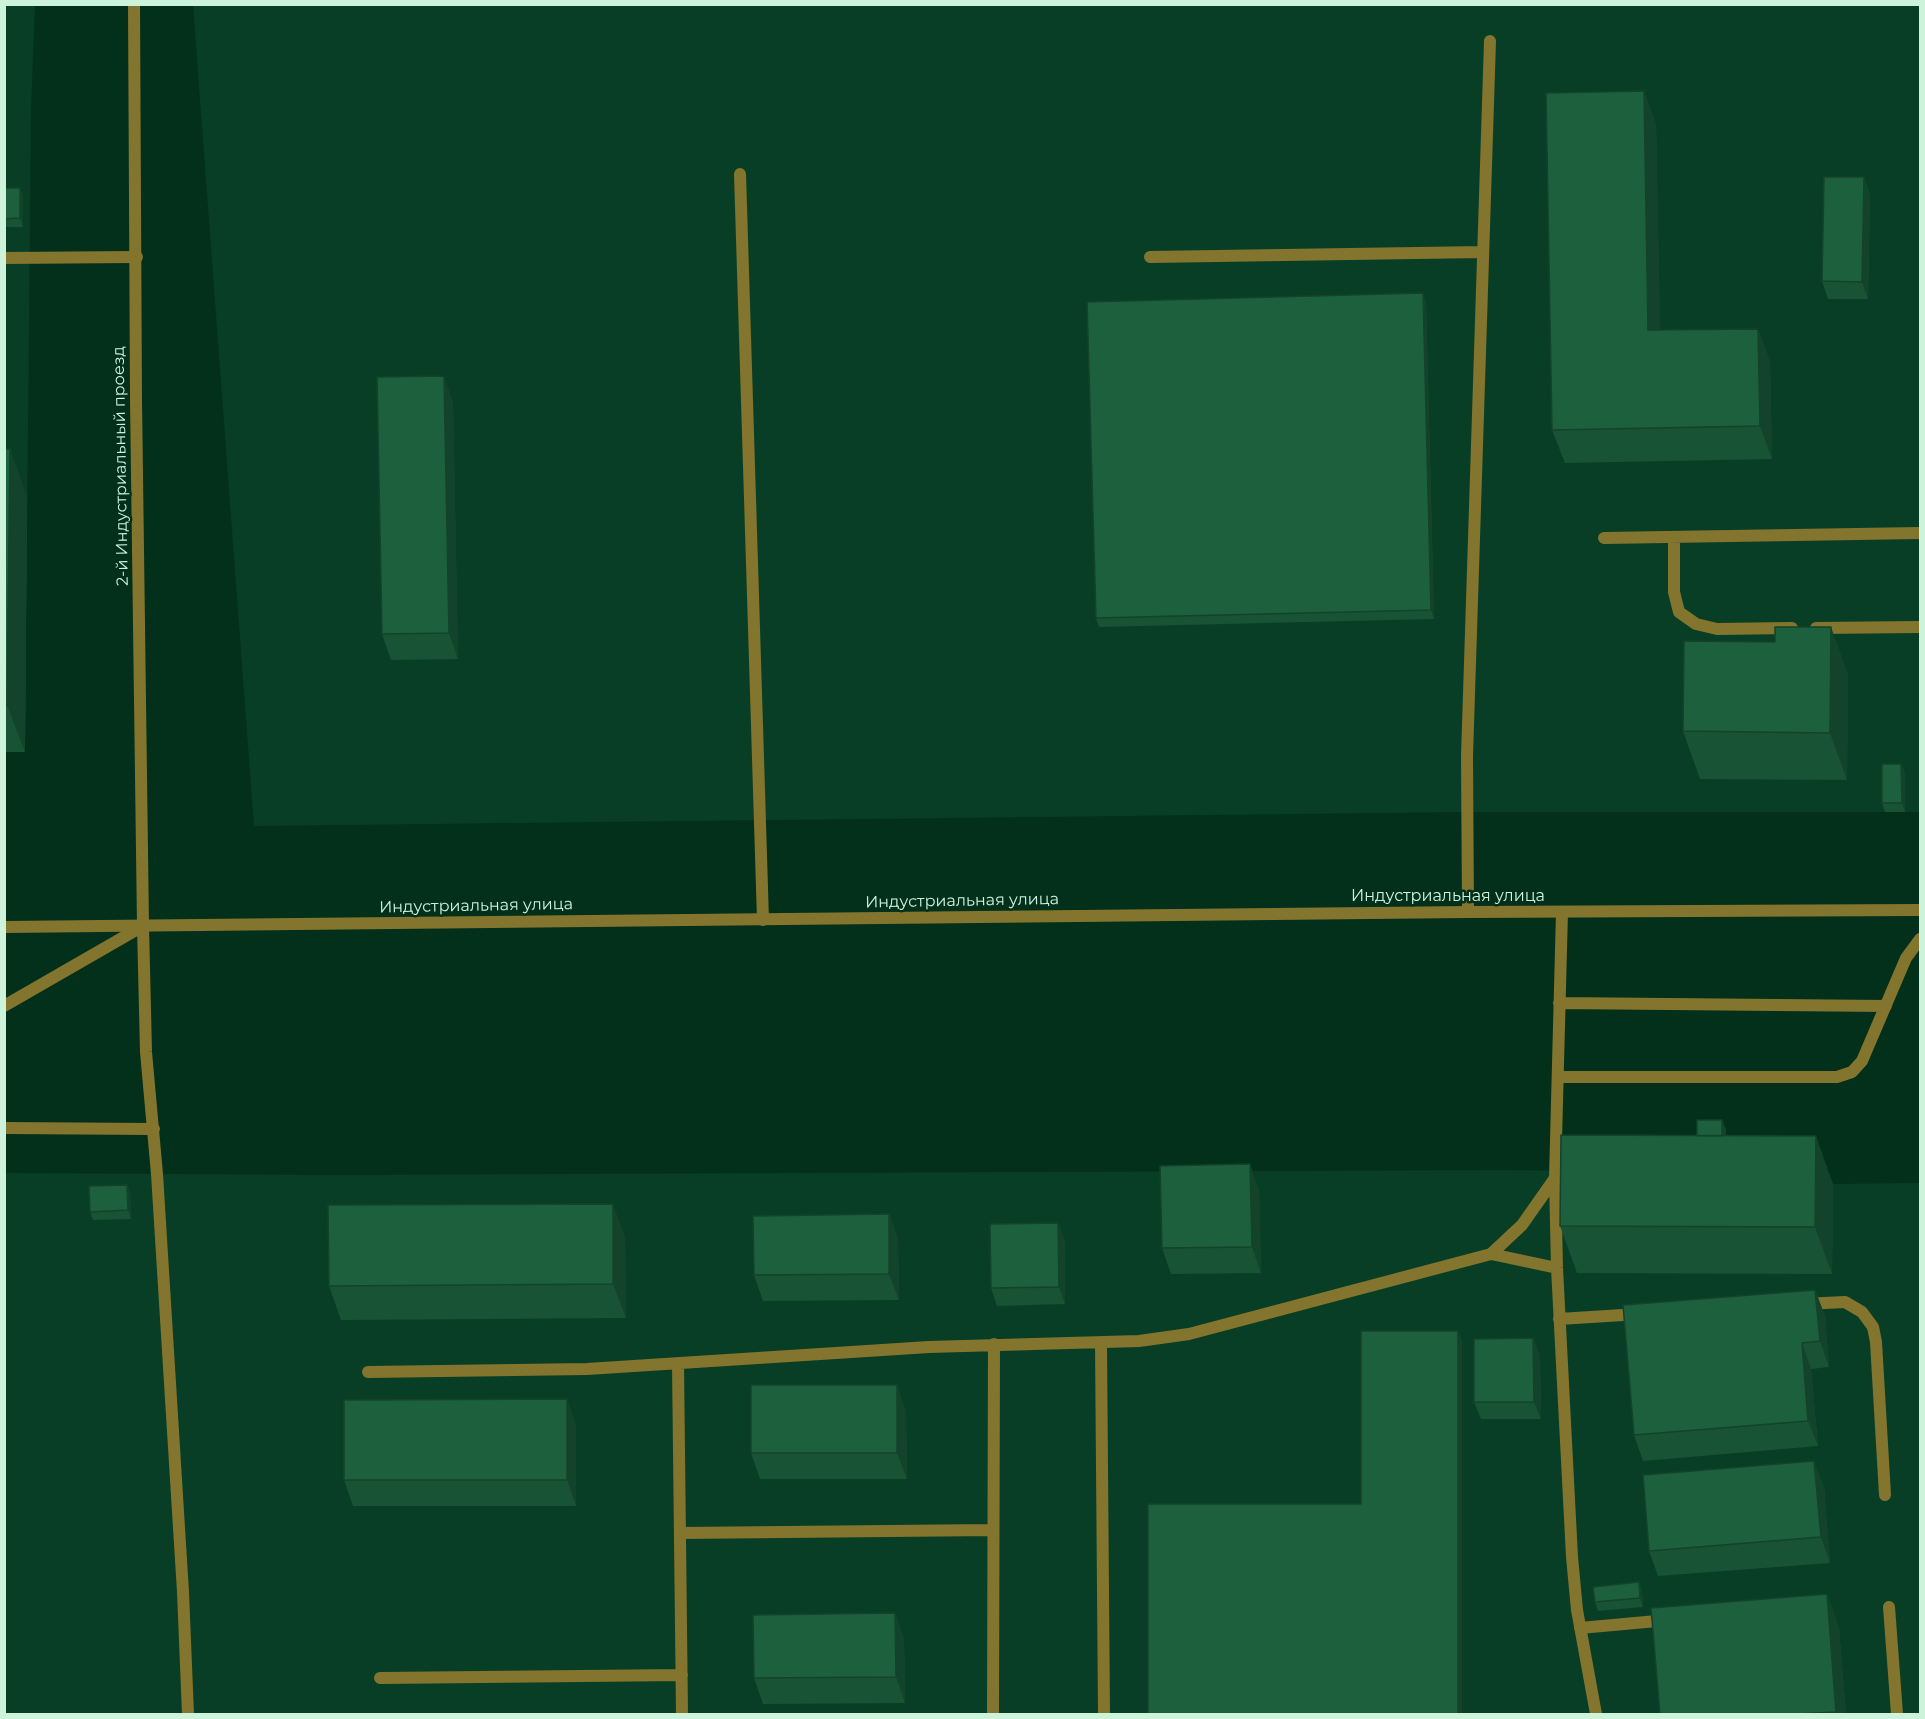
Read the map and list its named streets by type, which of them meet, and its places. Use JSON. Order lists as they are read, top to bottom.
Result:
{
  "streets": {
    "street": ["2-й Индустриальный проезд", "Индустриальная улица"]
  },
  "crossings": [
    ["2-й Индустриальный проезд", "Индустриальная улица"]
  ]
}
